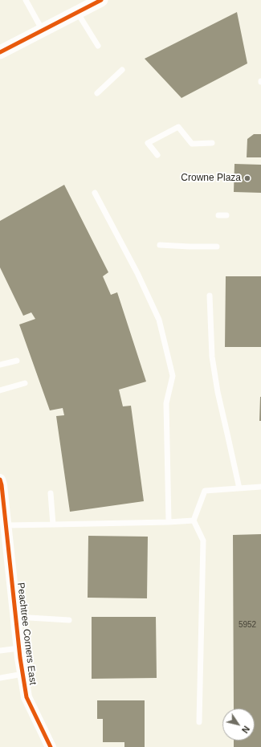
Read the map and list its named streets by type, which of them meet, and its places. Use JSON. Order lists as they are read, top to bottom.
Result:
{
  "streets": {
    "street": ["Peachtree Corners East"]
  },
  "places": ["Crowne Plaza"],
  "house_numbers": ["5952"],
  "north": "bottom right"
}
